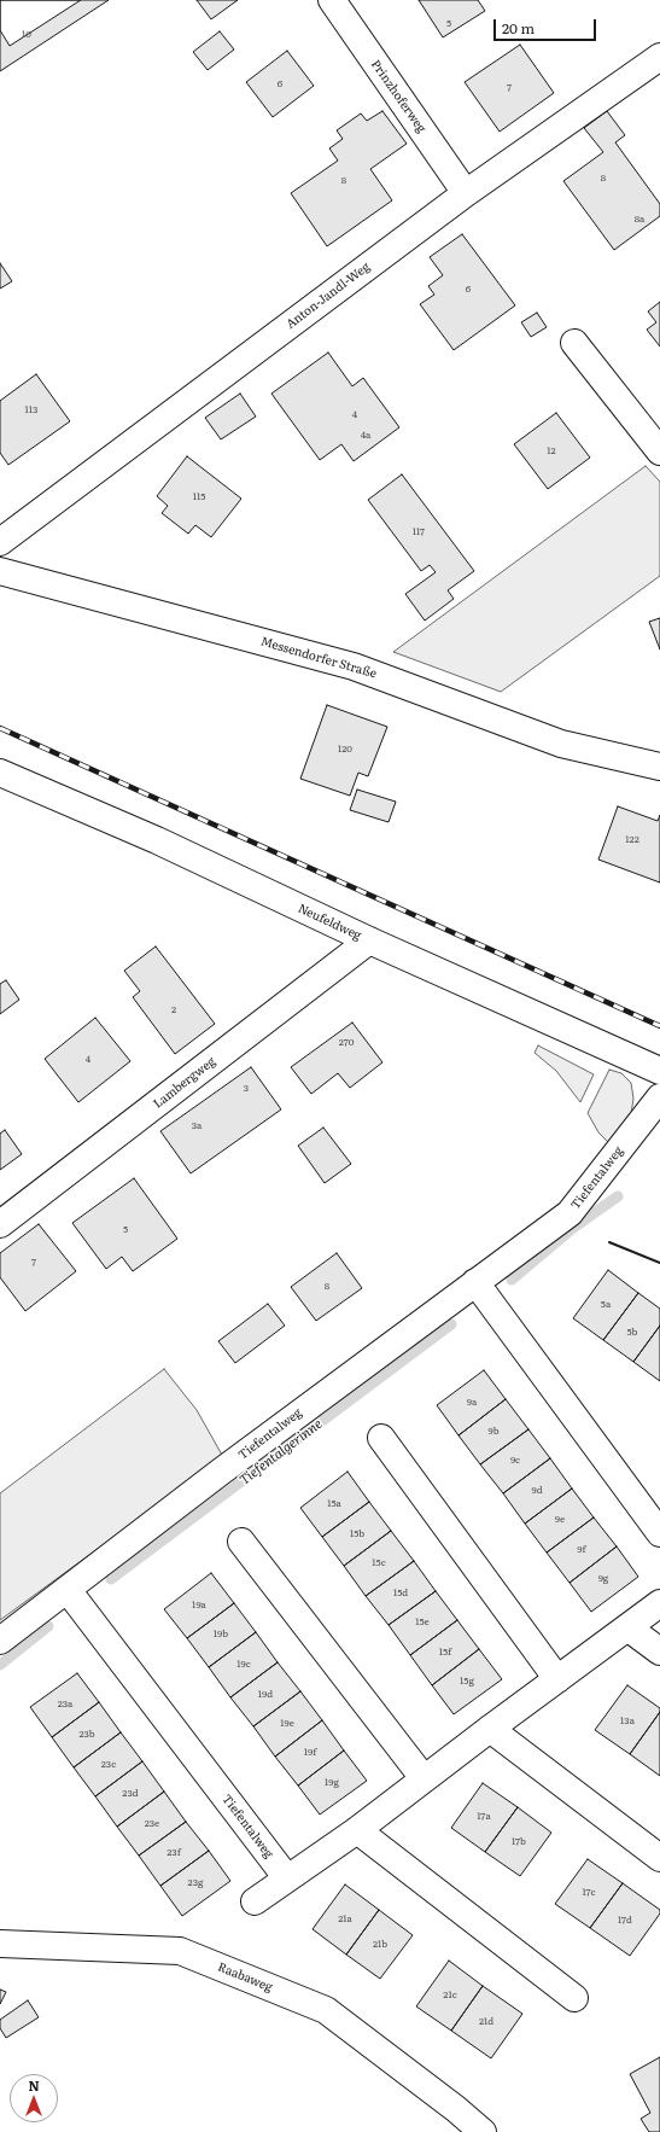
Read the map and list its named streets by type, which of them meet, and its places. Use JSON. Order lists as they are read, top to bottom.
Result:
{
  "streets": {
    "street": [
      "Prinzhoferweg",
      "Anton-Jandl-Weg",
      "Messendorfer Straße",
      "Neufeldweg",
      "Lambergweg",
      "Tiefentalweg",
      "Raabaweg"
    ]
  },
  "crossings": [
    ["Prinzhoferweg", "Anton-Jandl-Weg"],
    ["Neufeldweg", "Lambergweg"]
  ],
  "water": ["Tiefentalgerinne"],
  "house_numbers": [
    "5",
    "10",
    "6",
    "7",
    "8",
    "8",
    "8a",
    "6",
    "113",
    "4",
    "4a",
    "12",
    "115",
    "117",
    "120",
    "122",
    "2",
    "270",
    "4",
    "3",
    "3a",
    "5",
    "7",
    "8",
    "5a",
    "5b",
    "9a",
    "9b",
    "9c",
    "9d",
    "15a",
    "9e",
    "15b",
    "9f",
    "15c",
    "9g",
    "15d",
    "19a",
    "15e",
    "19b",
    "15f",
    "19c",
    "15g",
    "19d",
    "23a",
    "13a",
    "19e",
    "23b",
    "19f",
    "23c",
    "19g",
    "23d",
    "17a",
    "23e",
    "17b",
    "23f",
    "23g",
    "17c",
    "21a",
    "17d",
    "21b",
    "21c",
    "21d"
  ],
  "scale_bar": "20 m",
  "north": "top"
}
